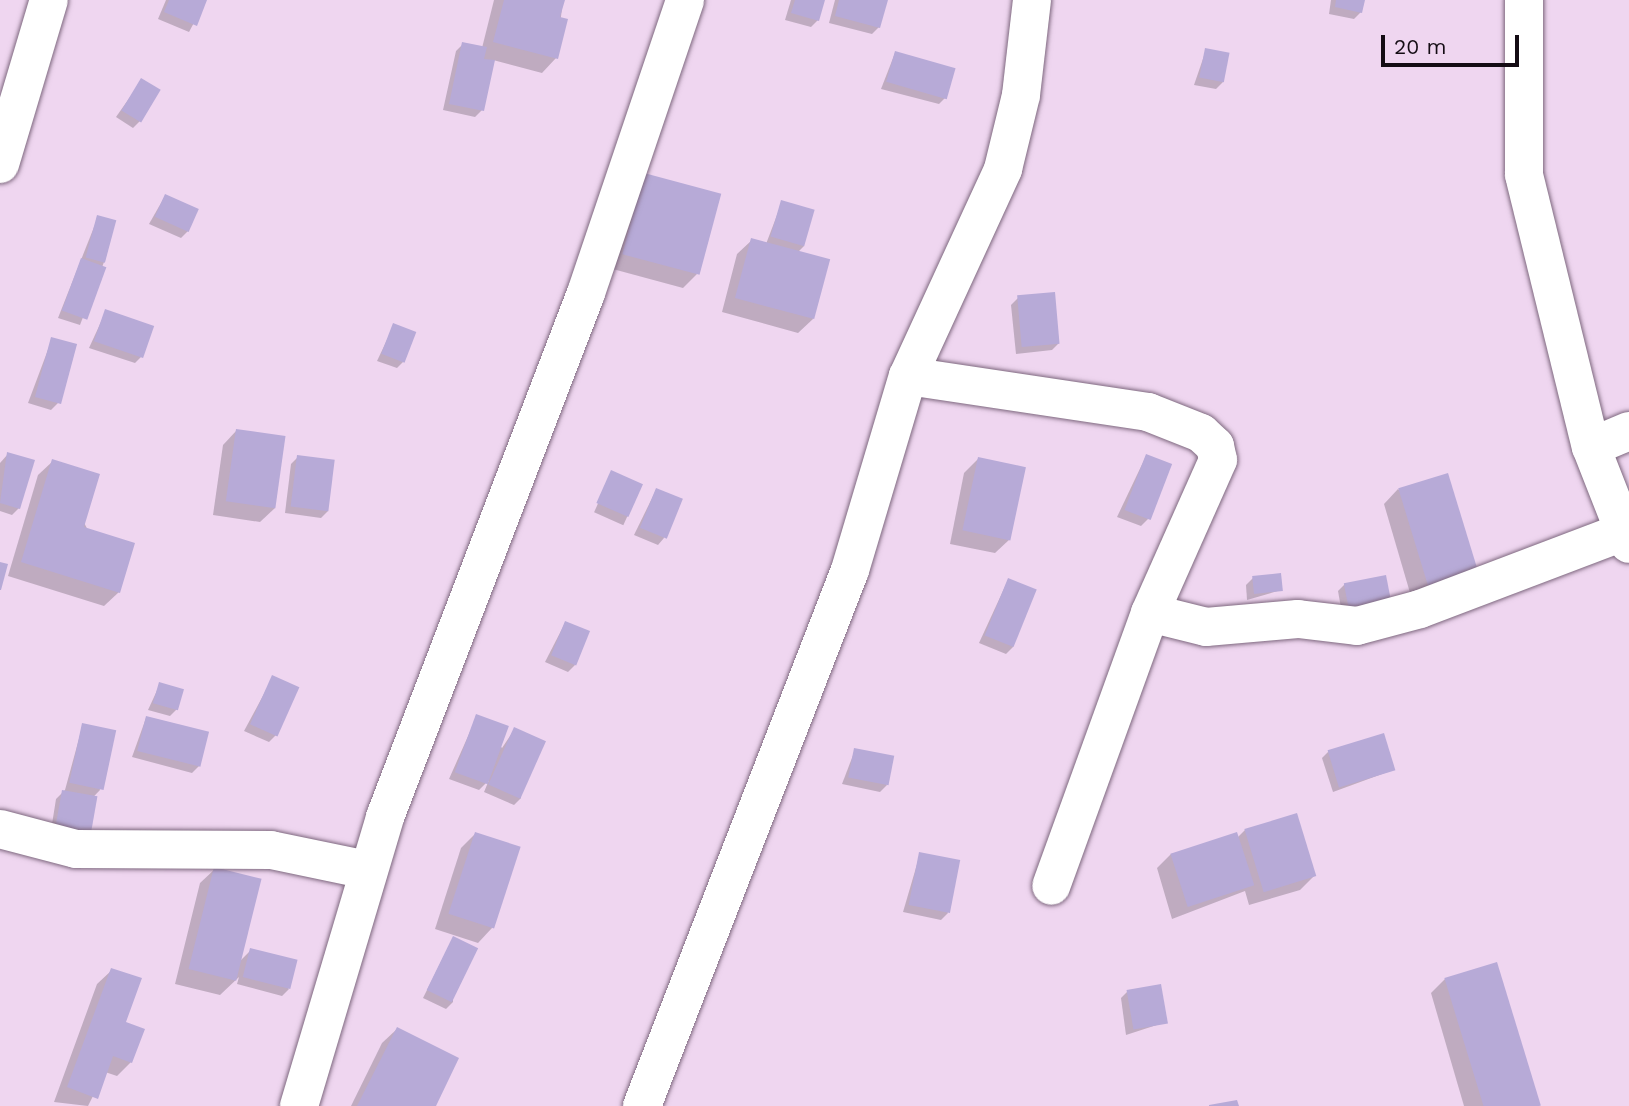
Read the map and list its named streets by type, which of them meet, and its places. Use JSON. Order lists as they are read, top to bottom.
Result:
{
  "scale_bar": "20 m"
}
